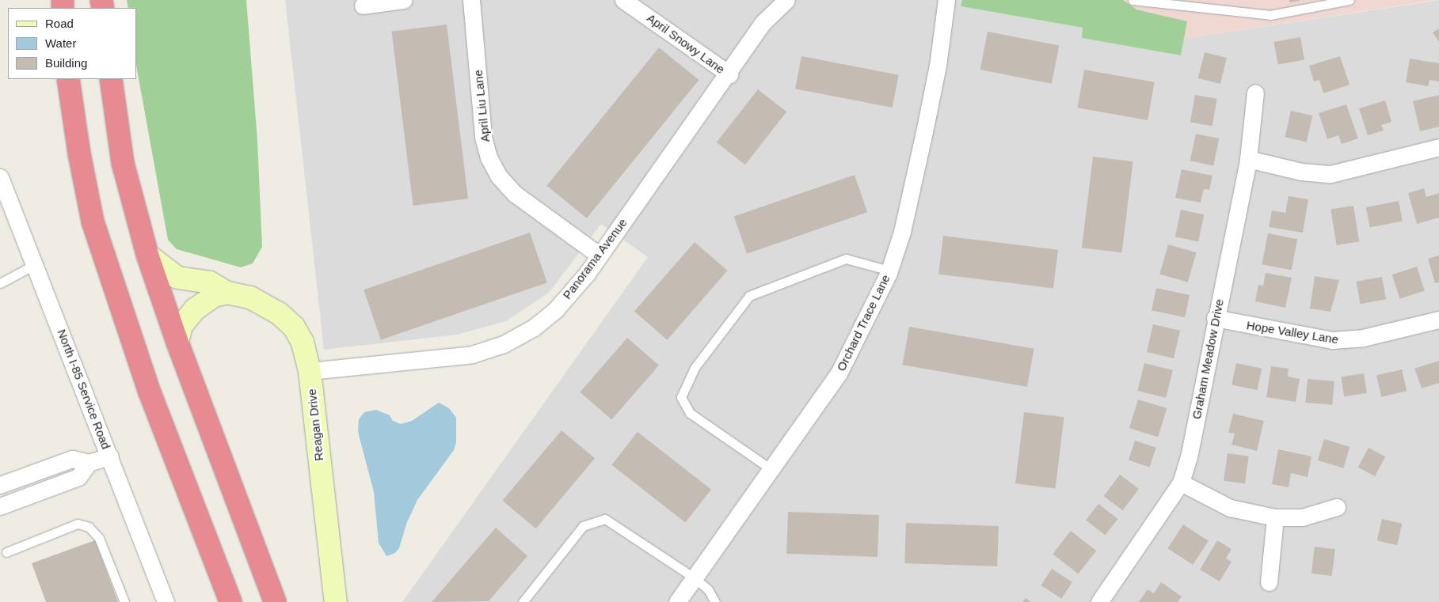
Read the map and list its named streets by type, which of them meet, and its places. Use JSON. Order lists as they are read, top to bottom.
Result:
{
  "streets": {
    "street": [
      "April Snowy Lane",
      "April Liu Lane",
      "Panorama Avenue",
      "Orchard Trace Lane",
      "Hope Valley Lane",
      "Graham Meadow Drive",
      "North I-85 Service Road",
      "Reagan Drive"
    ]
  },
  "crossings": [
    ["April Snowy Lane", "Panorama Avenue"],
    ["April Liu Lane", "Panorama Avenue"],
    ["Panorama Avenue", "Reagan Drive"],
    ["Hope Valley Lane", "Graham Meadow Drive"]
  ],
  "legend": ["Road", "Water", "Building"]
}
